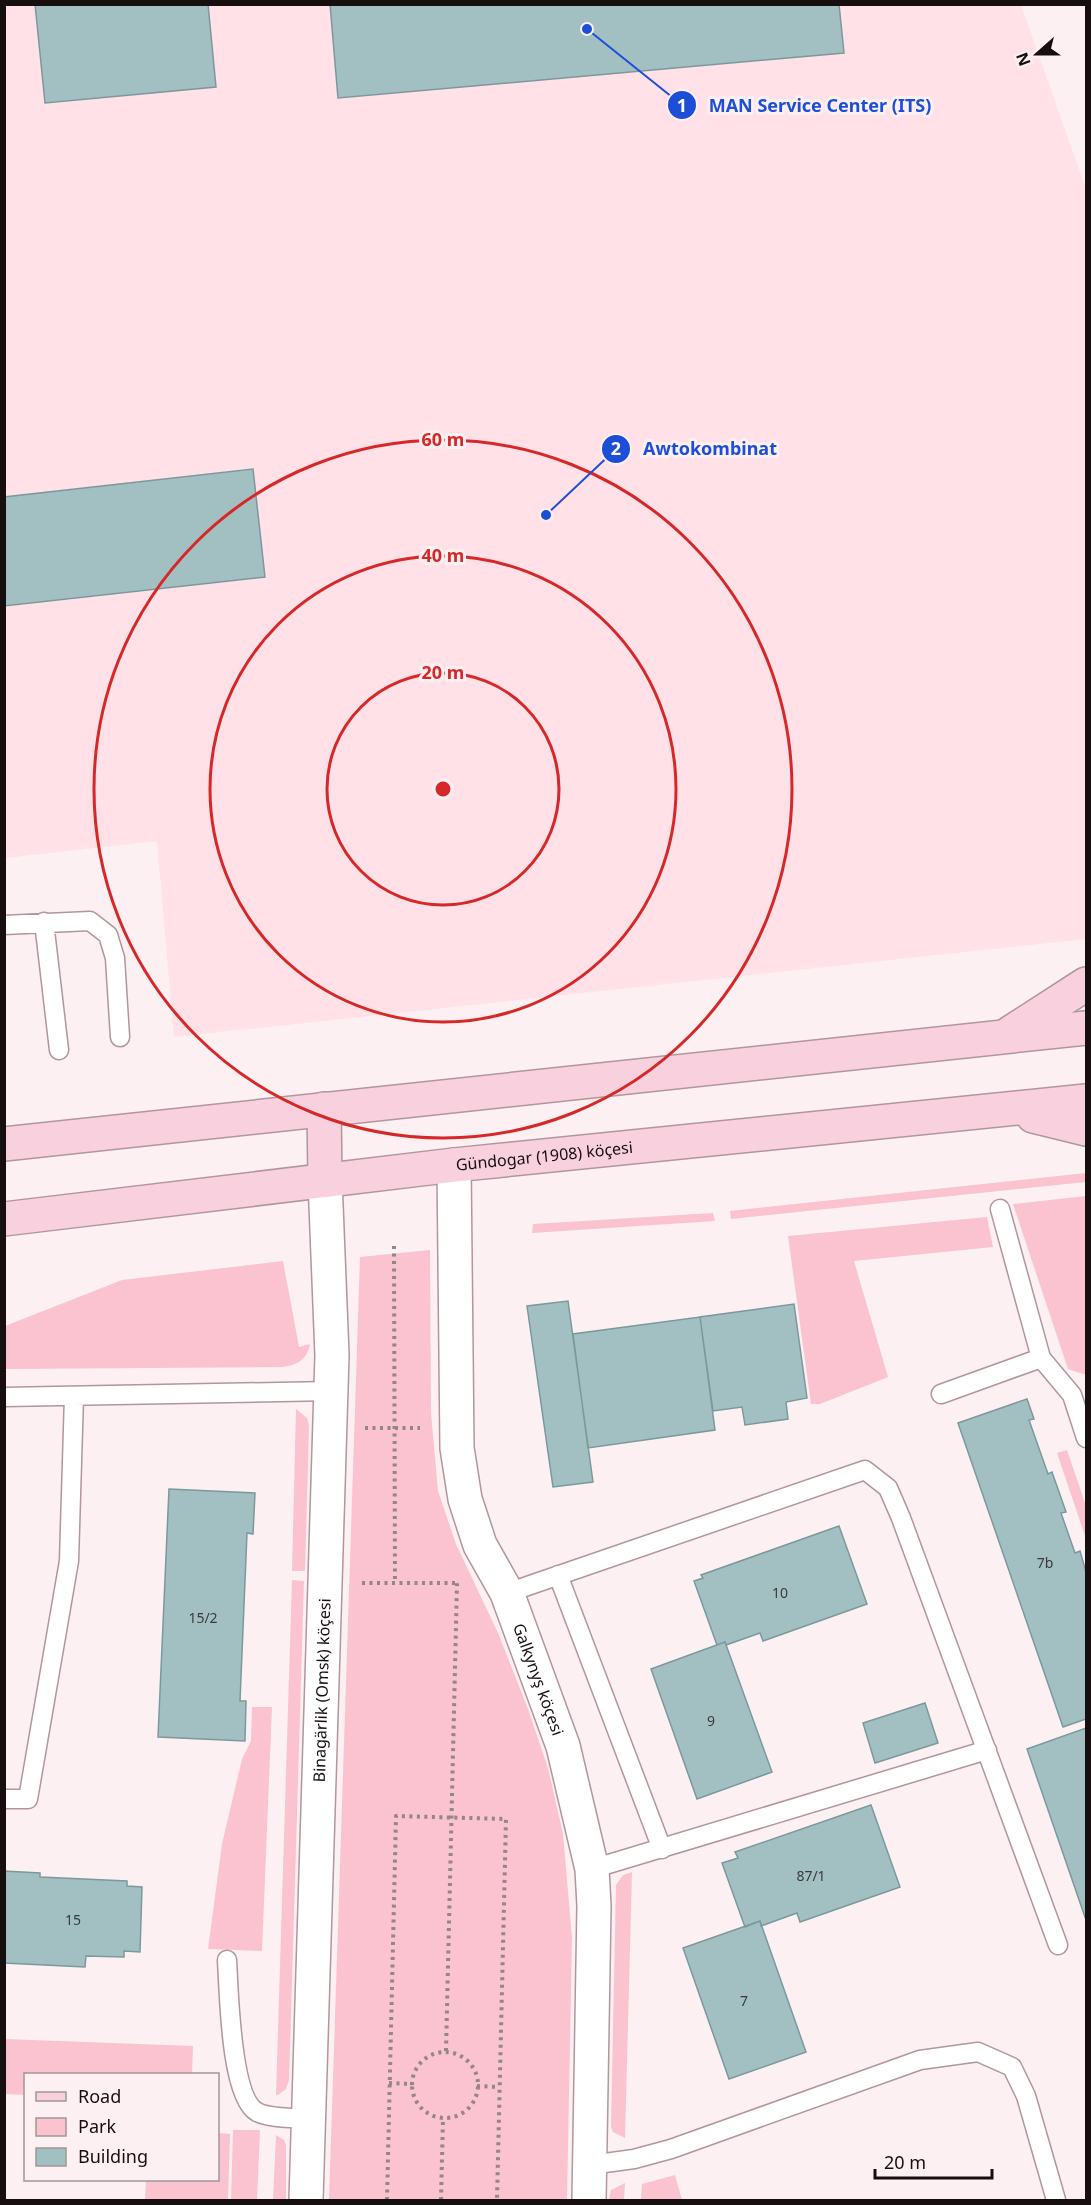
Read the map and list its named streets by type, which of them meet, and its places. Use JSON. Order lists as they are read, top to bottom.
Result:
{
  "streets": {
    "main road": ["Gündogar (1908) köçesi"],
    "street": ["Galkynyş köçesi", "Binagärlik (Omsk) köçesi"]
  },
  "crossings": [
    ["Gündogar (1908) köçesi", "Galkynyş köçesi"],
    ["Gündogar (1908) köçesi", "Binagärlik (Omsk) köçesi"]
  ],
  "places": ["MAN Service Center (ITS)", "Awtokombinat"],
  "house_numbers": [
    "7b",
    "10",
    "15/2",
    "9",
    "87/1",
    "15",
    "7"
  ],
  "legend": ["Road", "Park", "Building"],
  "scale_bar": "20 m",
  "north": "left",
  "rings": ["60 m", "40 m", "20 m"]
}
